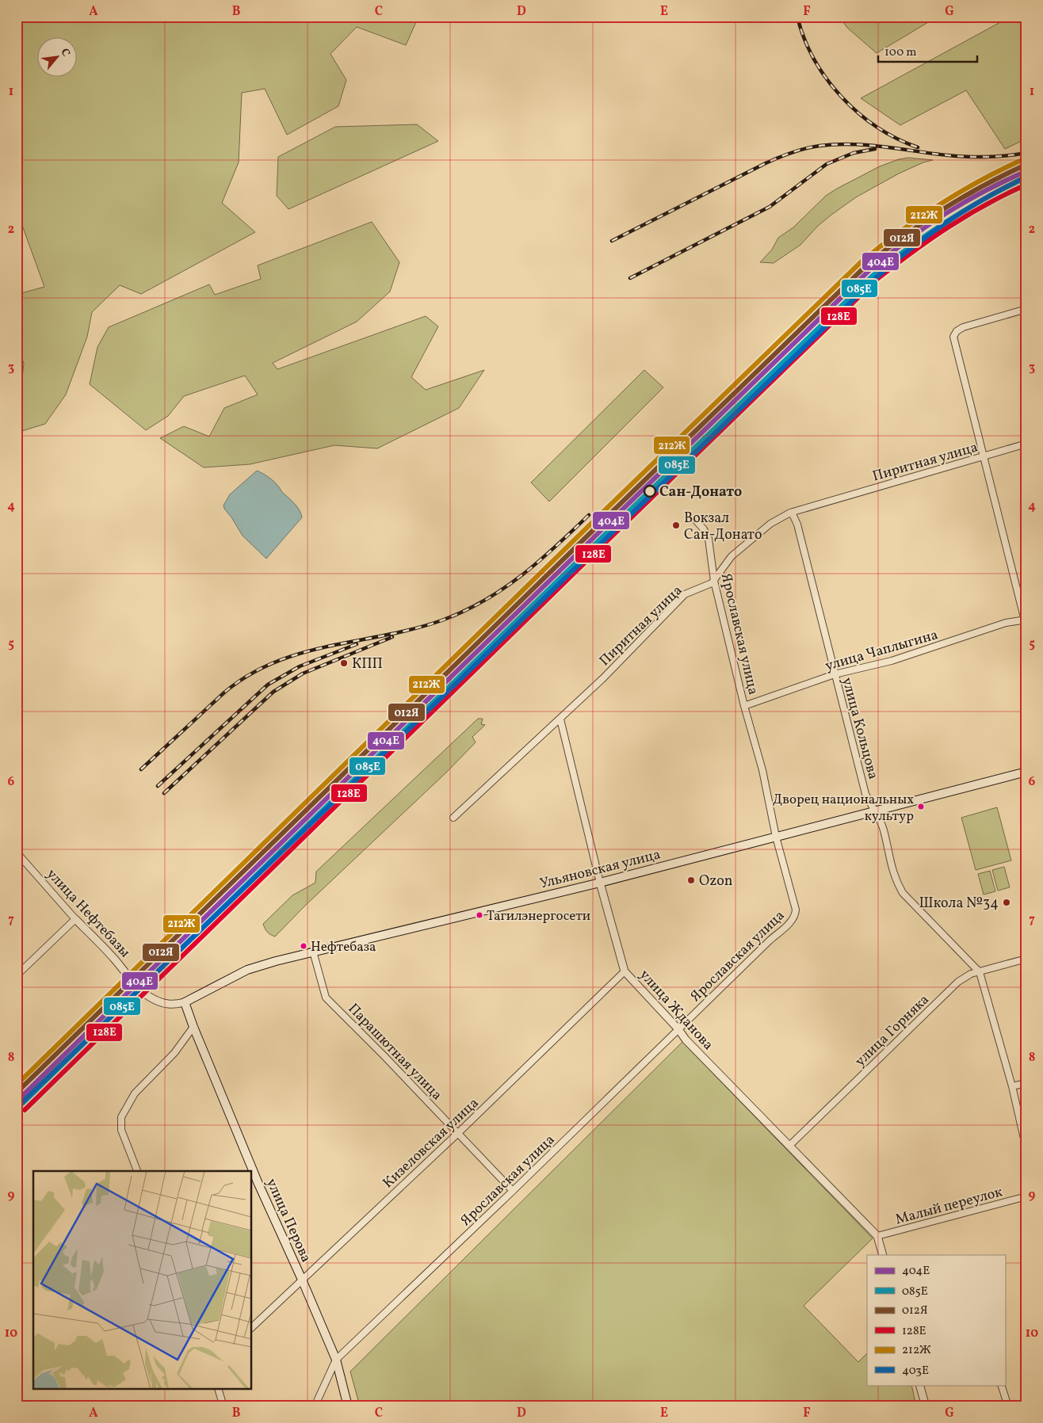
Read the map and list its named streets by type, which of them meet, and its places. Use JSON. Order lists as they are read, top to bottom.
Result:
{
  "streets": {
    "main road": ["Ульяновская улица", "улица Перова"],
    "street": [
      "Пиритная улица",
      "Ярославская улица",
      "улица Чаплыгина",
      "улица Кольцова",
      "улица Нефтебазы",
      "улица Жданова",
      "улица Горняка",
      "Парашютная улица",
      "Кизеловская улица",
      "Малый переулок"
    ]
  },
  "crossings": [
    ["Пиритная улица", "Ярославская улица"],
    ["Пиритная улица", "улица Кольцова"],
    ["Пиритная улица", "улица Жданова"],
    ["Ярославская улица", "улица Чаплыгина"],
    ["Ярославская улица", "Ульяновская улица"],
    ["Ярославская улица", "улица Жданова"],
    ["Ярославская улица", "Парашютная улица"],
    ["Ярославская улица", "улица Перова"],
    ["улица Чаплыгина", "улица Кольцова"],
    ["улица Кольцова", "Ульяновская улица"],
    ["улица Кольцова", "улица Горняка"],
    ["Ульяновская улица", "улица Нефтебазы"],
    ["Ульяновская улица", "улица Жданова"],
    ["Ульяновская улица", "Парашютная улица"],
    ["Ульяновская улица", "улица Перова"],
    ["улица Нефтебазы", "улица Перова"],
    ["улица Жданова", "улица Горняка"],
    ["улица Жданова", "Кизеловская улица"],
    ["улица Жданова", "Малый переулок"],
    ["Парашютная улица", "Кизеловская улица"],
    ["Кизеловская улица", "улица Перова"]
  ],
  "places": [
    "Сан-Донато",
    "Вокзал Сан-Донато",
    "КПП",
    "Дворец национальных культур",
    "Ozon",
    "Школа №34",
    "Тагилэнергосети",
    "Нефтебаза"
  ],
  "lines": [
    "transit line 212Ж",
    "transit line 012Я",
    "transit line 404Е",
    "transit line 403Е",
    "transit line 085Е",
    "transit line 128Е"
  ],
  "legend": [
    "404Е",
    "085Е",
    "012Я",
    "128Е",
    "212Ж",
    "403Е"
  ],
  "scale_bar": "100 m",
  "north": "top right",
  "grid": {
    "columns": [
      "A",
      "B",
      "C",
      "D",
      "E",
      "F",
      "G"
    ],
    "rows": [
      "1",
      "2",
      "3",
      "4",
      "5",
      "6",
      "7",
      "8",
      "9",
      "10"
    ]
  }
}
